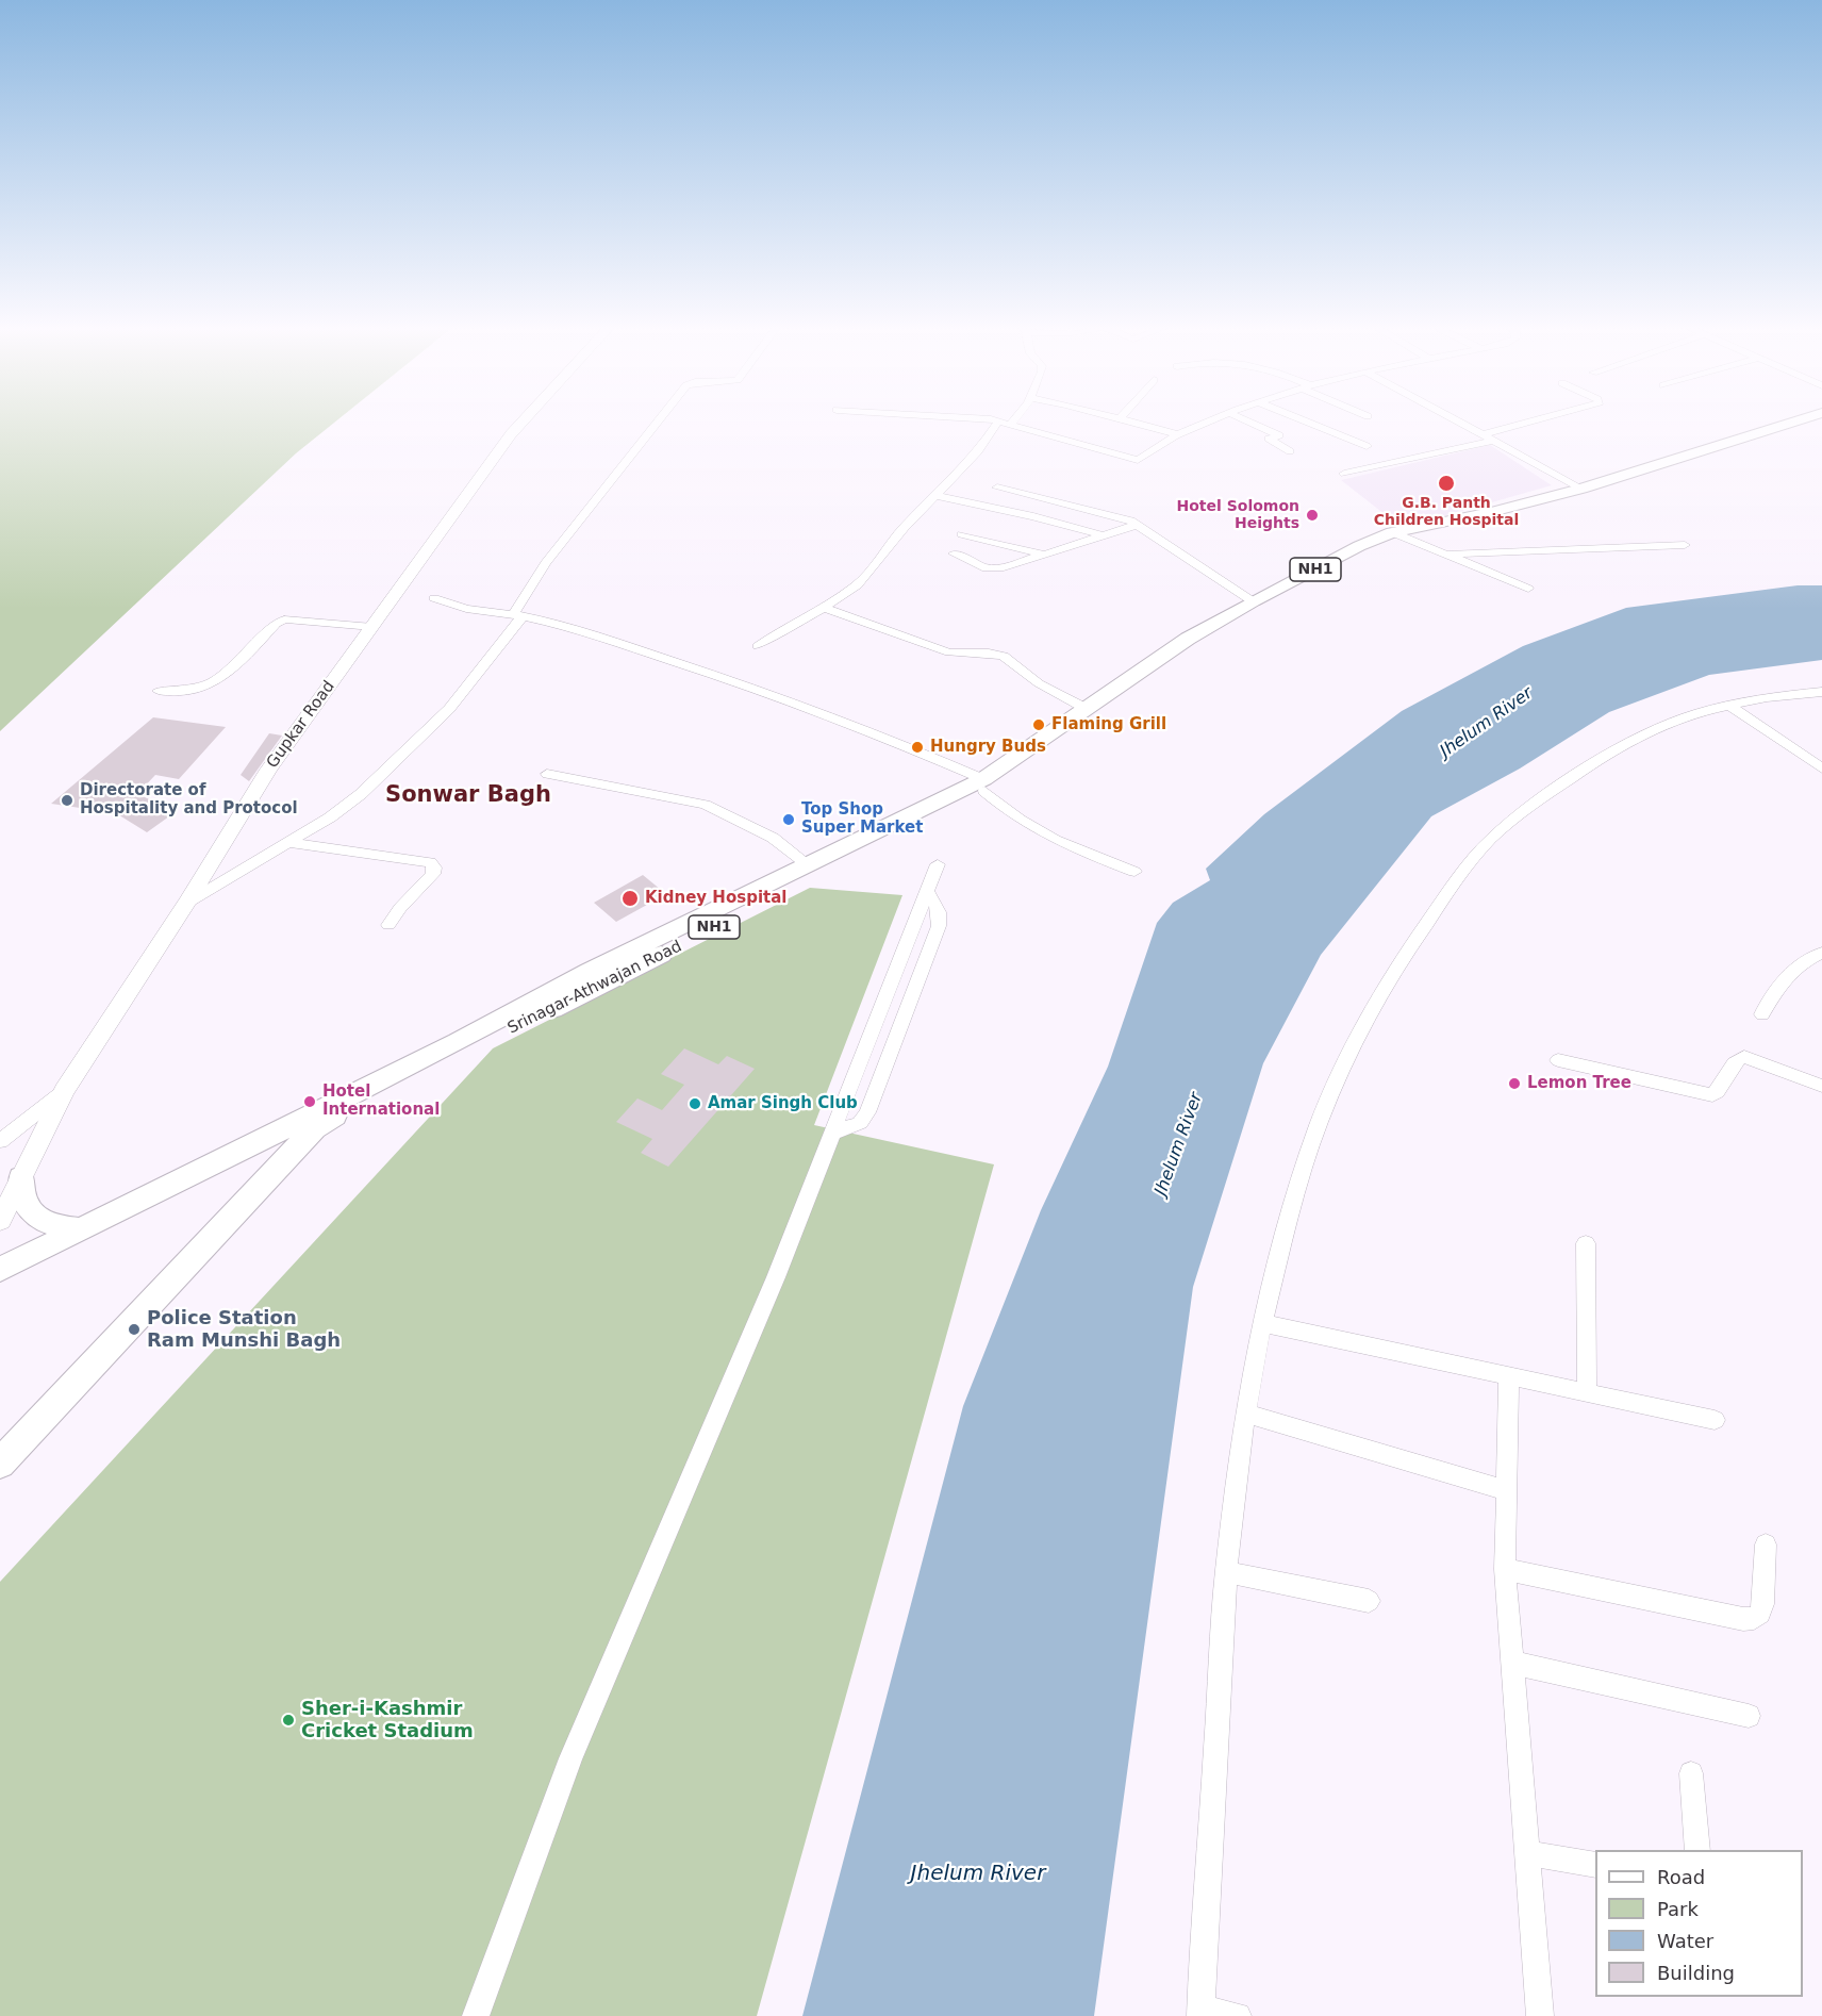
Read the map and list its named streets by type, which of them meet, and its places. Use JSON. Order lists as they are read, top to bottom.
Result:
{
  "streets": {
    "highway": ["NH1", "Srinagar-Athwajan Road"],
    "main road": ["Gupkar Road"]
  },
  "crossings": [
    ["NH1", "Srinagar-Athwajan Road"]
  ],
  "districts": ["Sonwar Bagh"],
  "water": ["Jhelum River"],
  "places": [
    "G.B. Panth Children Hospital",
    "Hotel Solomon Heights",
    "Flaming Grill",
    "Hungry Buds",
    "Directorate of Hospitality and Protocol",
    "Top Shop Super Market",
    "Kidney Hospital",
    "Lemon Tree",
    "Hotel International",
    "Amar Singh Club",
    "Police Station Ram Munshi Bagh",
    "Sher-i-Kashmir Cricket Stadium"
  ],
  "legend": [
    "Road",
    "Park",
    "Water",
    "Building"
  ]
}
